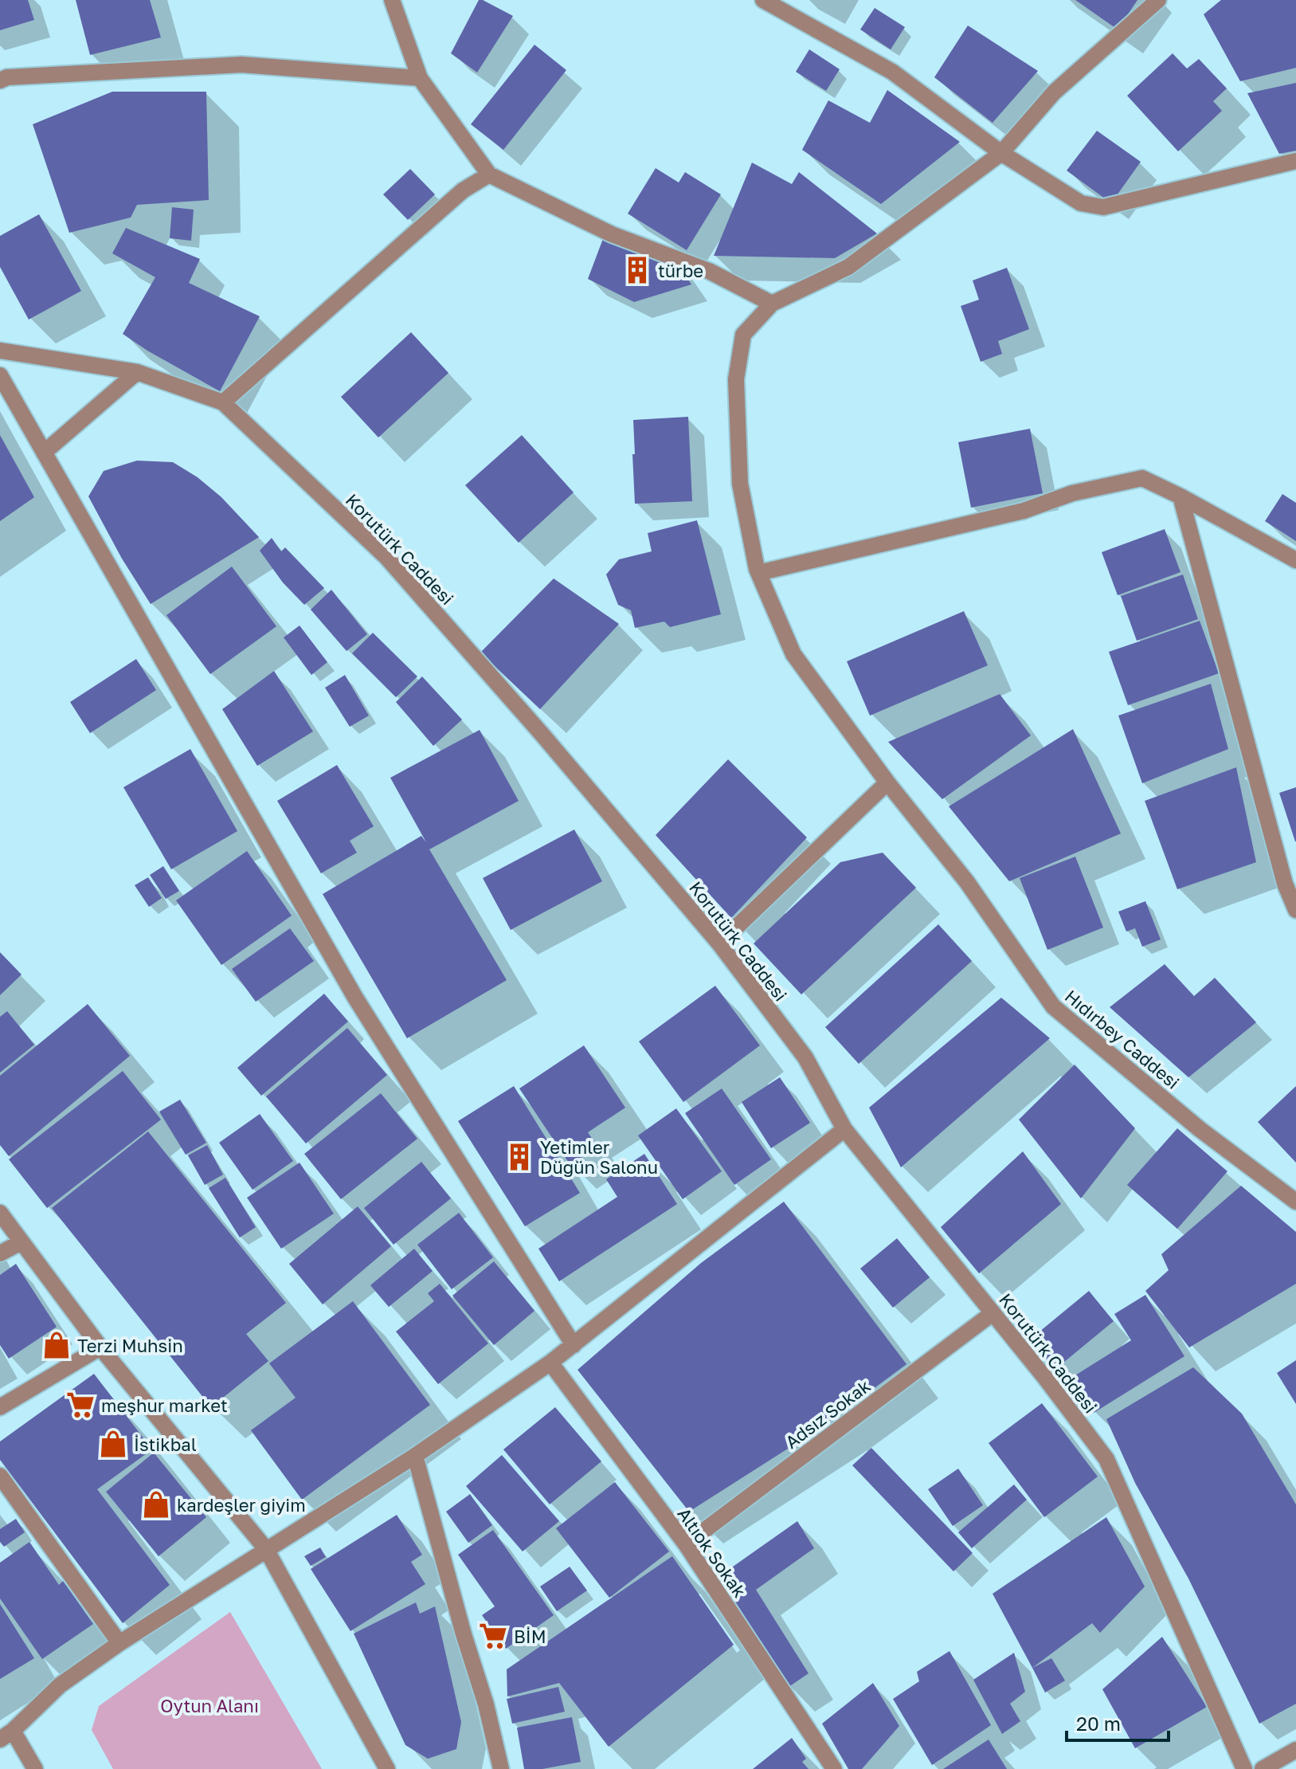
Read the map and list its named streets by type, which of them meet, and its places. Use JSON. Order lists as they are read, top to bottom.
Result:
{
  "streets": {
    "street": [
      "Korutürk Caddesi",
      "Hıdırbey Caddesi",
      "Adsız Sokak",
      "Altıok Sokak"
    ]
  },
  "crossings": [
    ["Korutürk Caddesi", "Adsız Sokak"],
    ["Adsız Sokak", "Altıok Sokak"]
  ],
  "parks": ["Oytun Alanı"],
  "places": {
    "building": ["türbe", "Yetimler Düğün Salonu"],
    "shop": ["Terzi Muhsin", "İstikbal", "kardeşler giyim"],
    "supermarket": ["meşhur market", "BİM"]
  },
  "scale_bar": "20 m"
}
